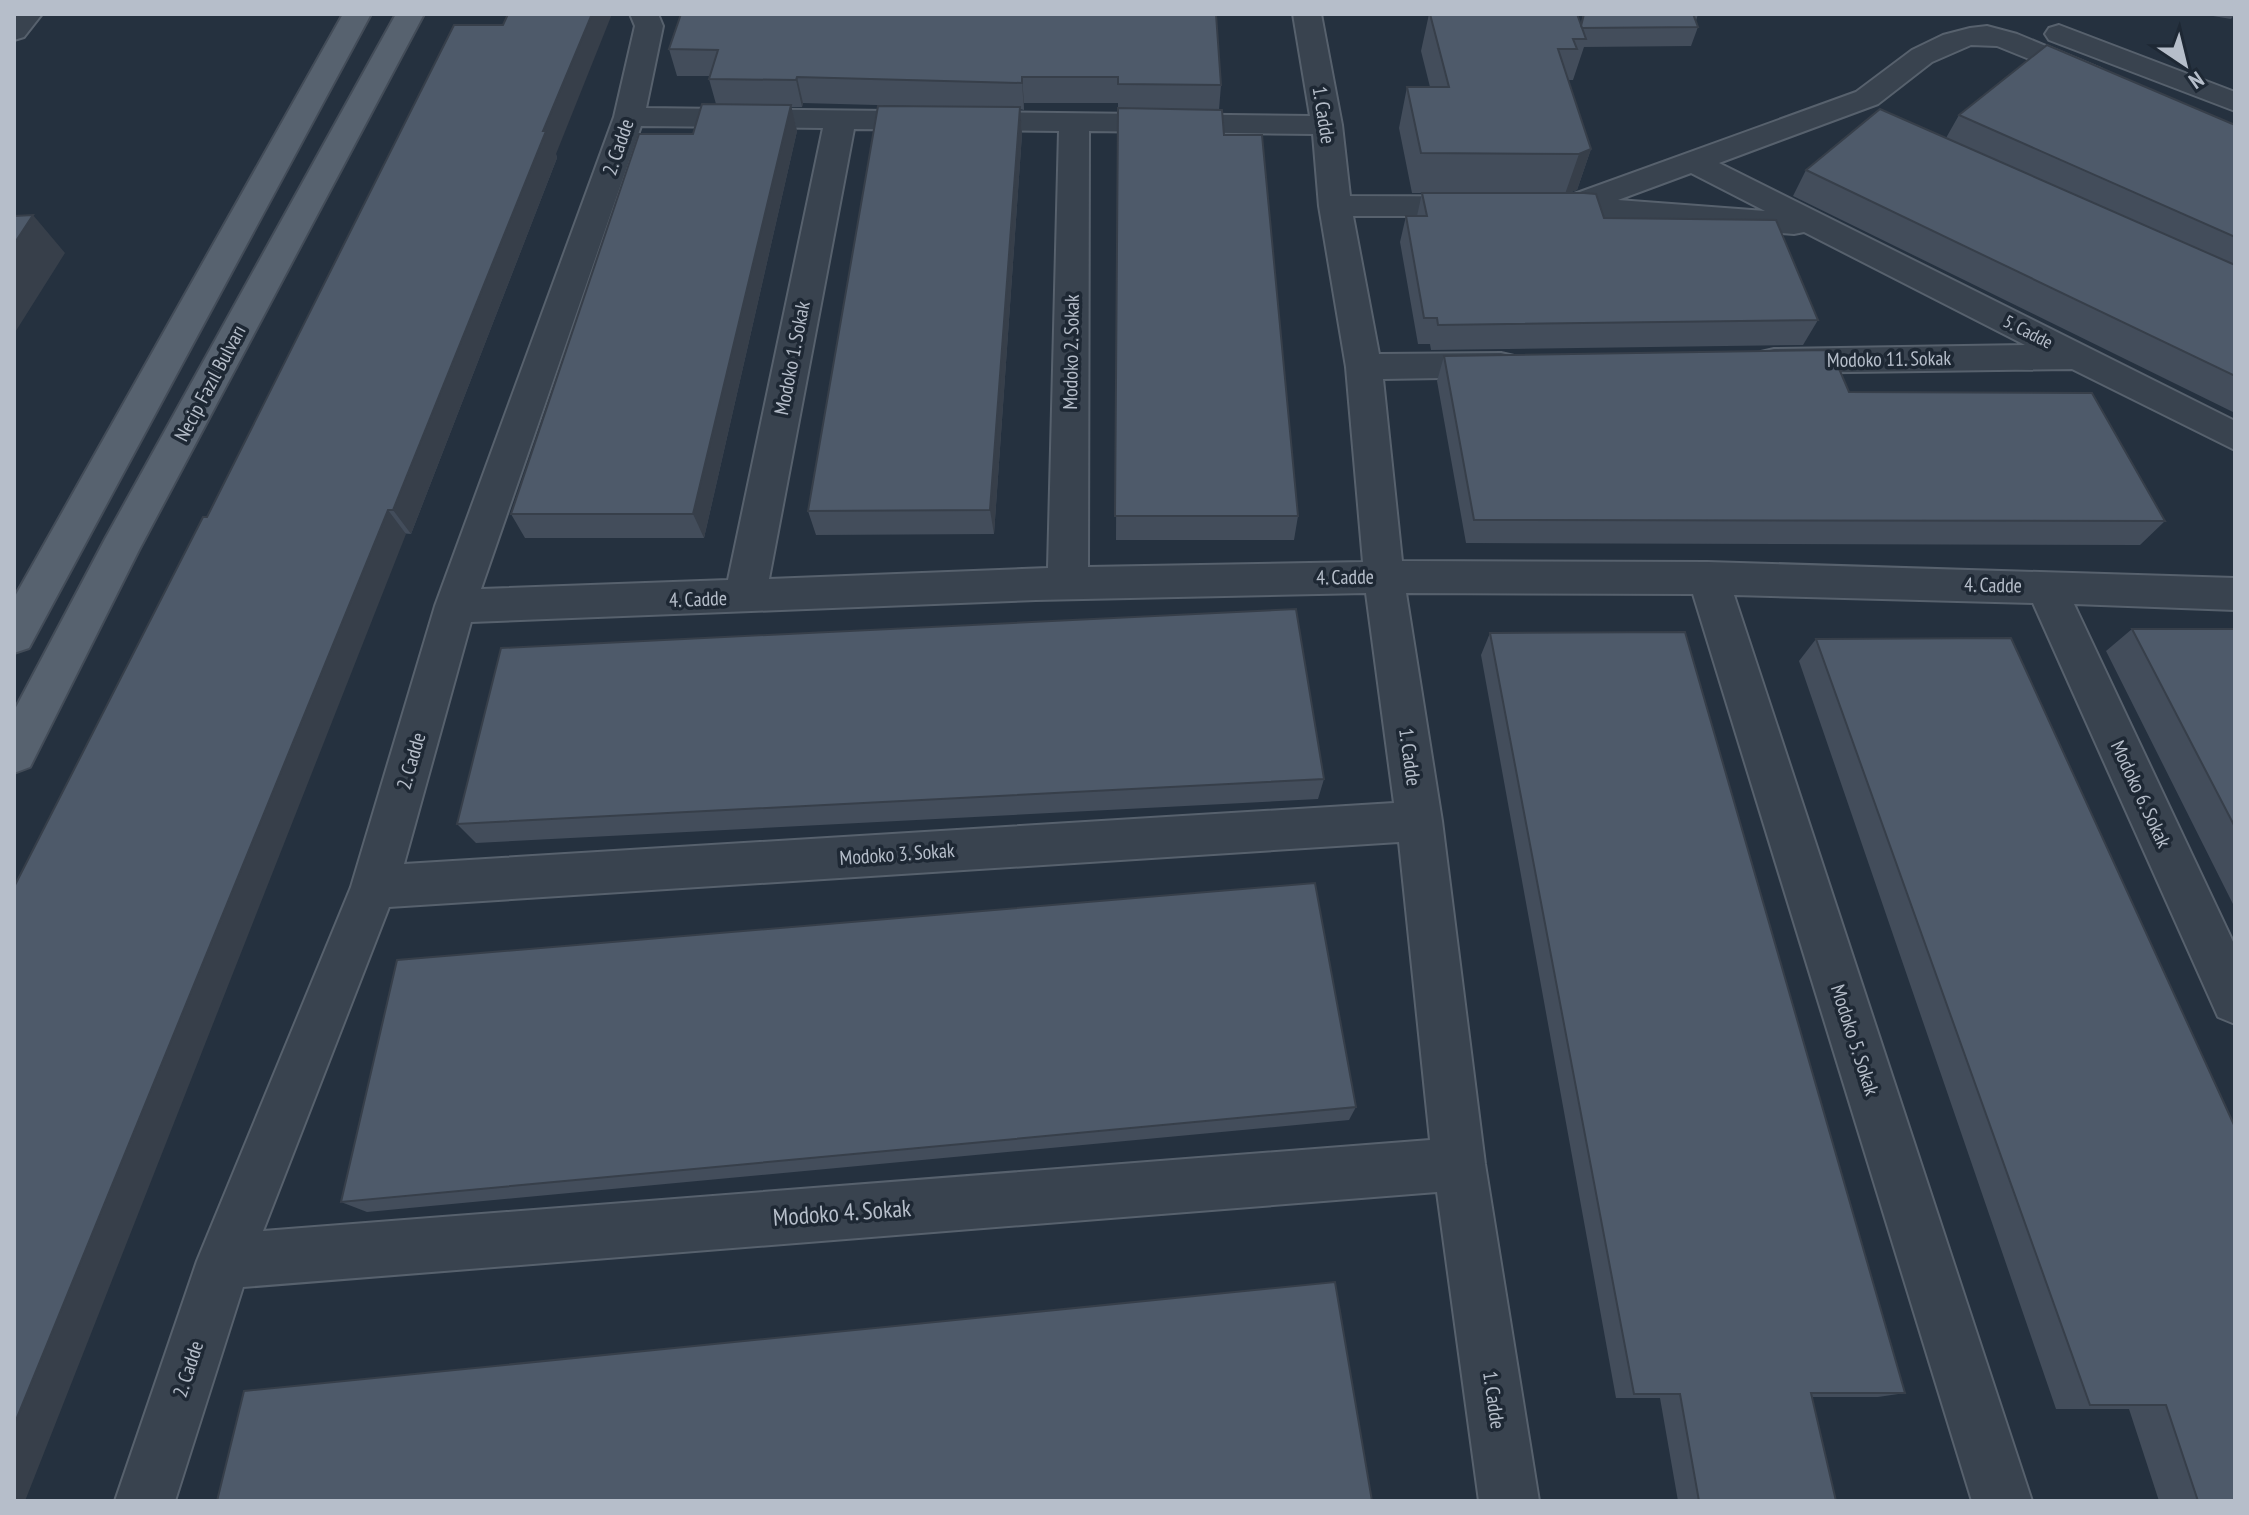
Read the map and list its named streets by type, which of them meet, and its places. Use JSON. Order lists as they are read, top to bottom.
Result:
{
  "streets": {
    "main road": ["Necip Fazıl Bulvarı"],
    "street": [
      "1. Cadde",
      "2. Cadde",
      "5. Cadde",
      "Modoko 2. Sokak",
      "Modoko 1. Sokak",
      "Modoko 11. Sokak",
      "4. Cadde",
      "Modoko 6. Sokak",
      "Modoko 3. Sokak",
      "Modoko 5. Sokak",
      "Modoko 4. Sokak"
    ]
  },
  "crossings": [
    ["1. Cadde", "5. Cadde"],
    ["1. Cadde", "4. Cadde"],
    ["1. Cadde", "Modoko 3. Sokak"],
    ["1. Cadde", "Modoko 4. Sokak"],
    ["2. Cadde", "4. Cadde"],
    ["2. Cadde", "Modoko 3. Sokak"],
    ["2. Cadde", "Modoko 4. Sokak"],
    ["5. Cadde", "Modoko 11. Sokak"],
    ["Modoko 2. Sokak", "4. Cadde"],
    ["Modoko 1. Sokak", "4. Cadde"],
    ["4. Cadde", "Modoko 6. Sokak"],
    ["4. Cadde", "Modoko 5. Sokak"]
  ],
  "north": "bottom right"
}
